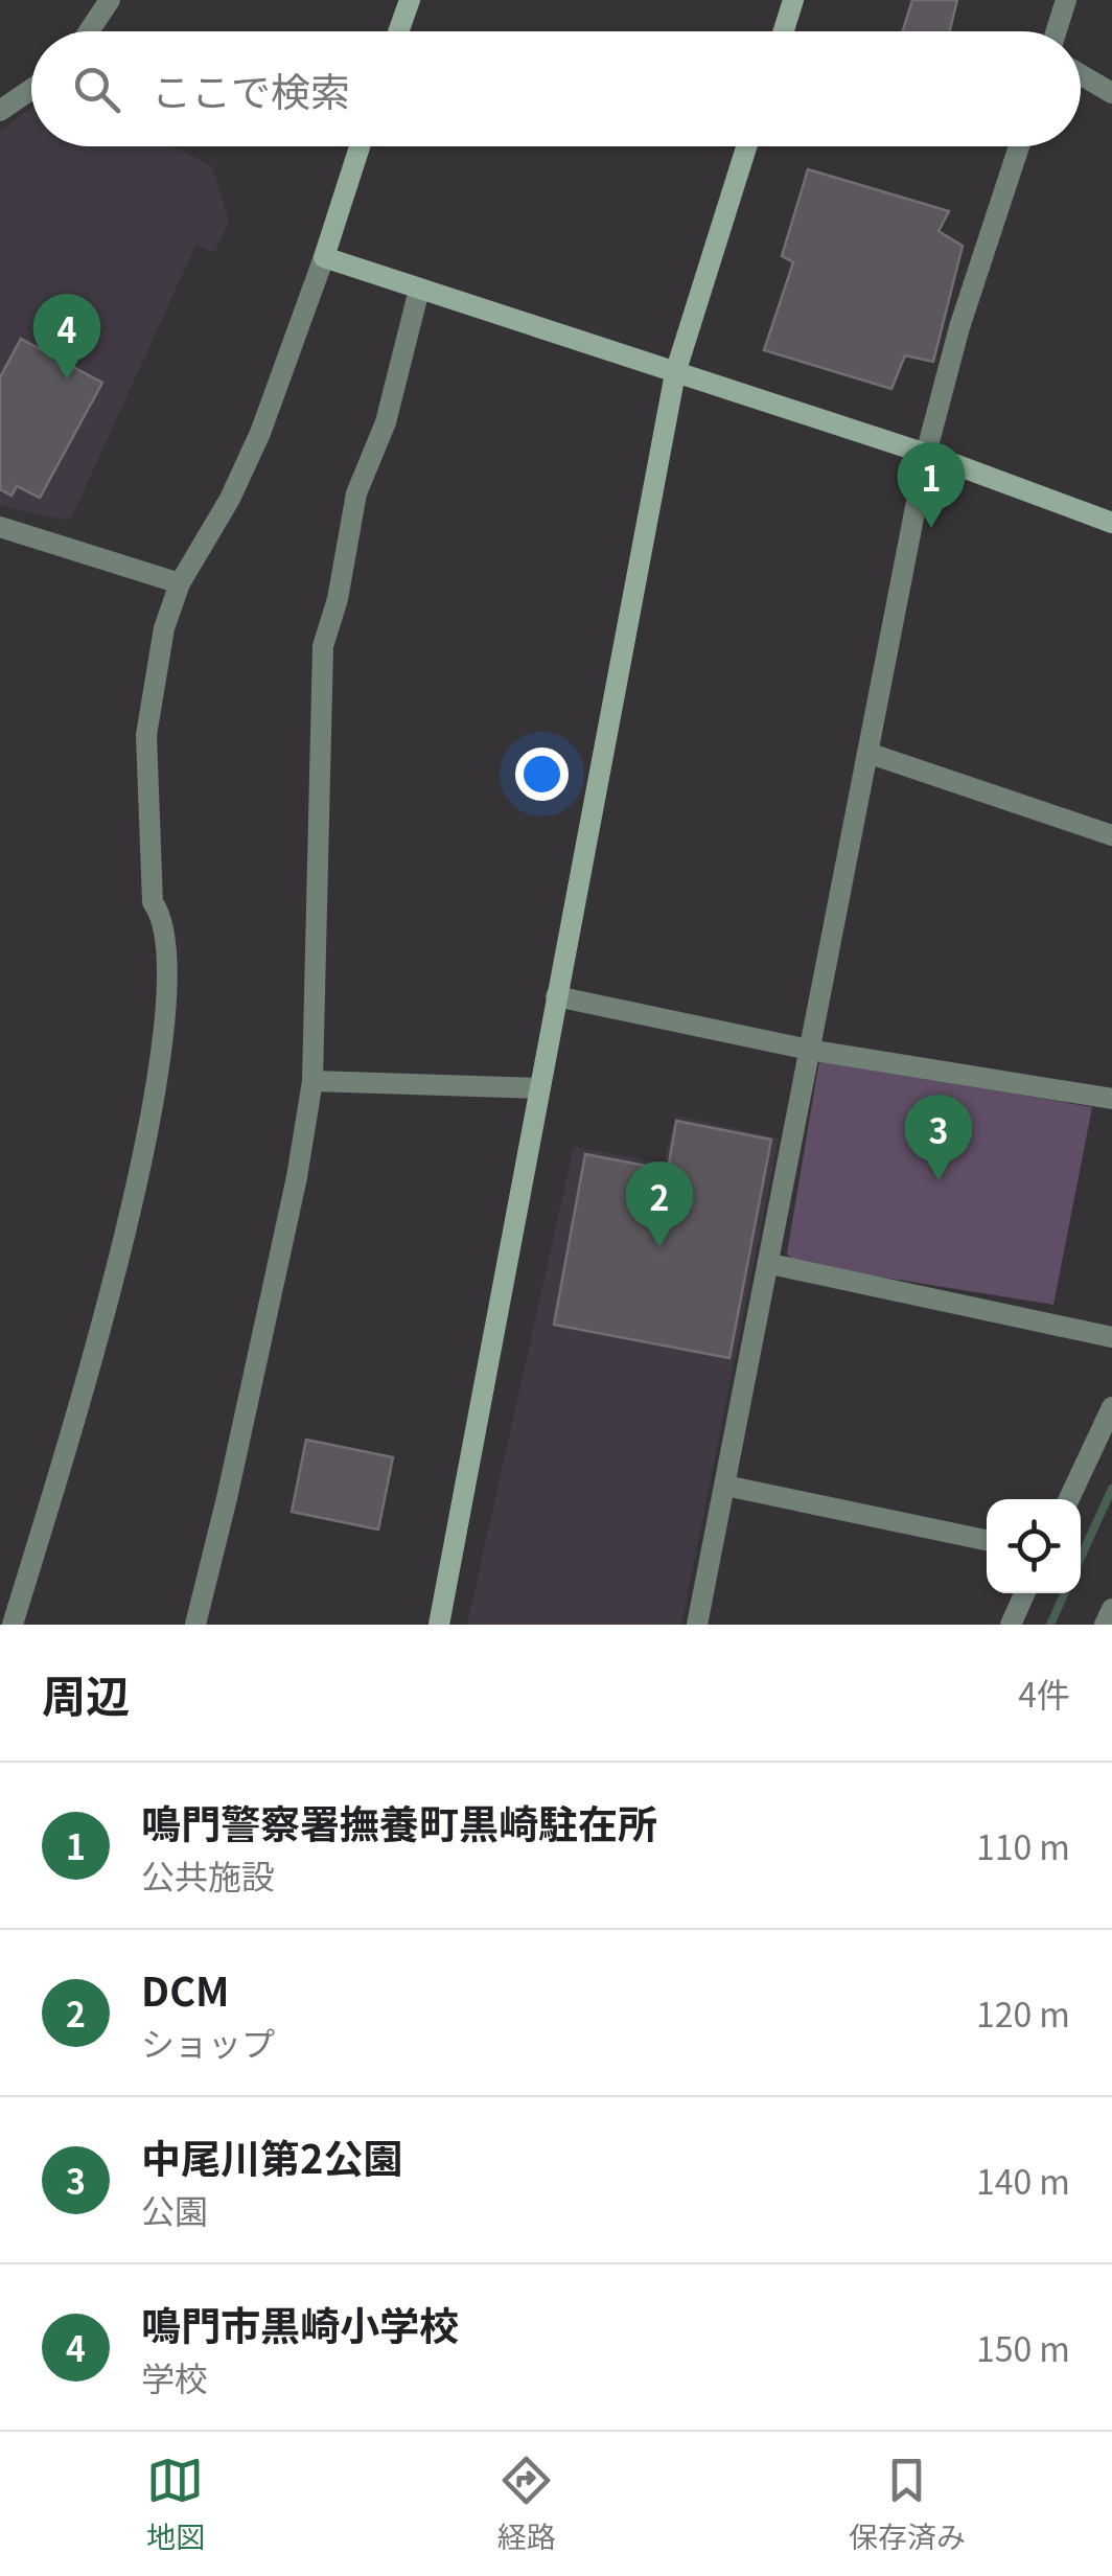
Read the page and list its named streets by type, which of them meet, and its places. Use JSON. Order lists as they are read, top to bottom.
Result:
{
  "page": {
    "search": "ここで検索",
    "pins": [
      "4",
      "1",
      "3",
      "2"
    ],
    "heading": ["周辺", "4件"],
    "list": [
      {
        "mark": "1",
        "name": "鳴門警察署撫養町黒崎駐在所",
        "note": "公共施設",
        "value": "110 m"
      },
      {
        "mark": "2",
        "name": "DCM",
        "note": "ショップ",
        "value": "120 m"
      },
      {
        "mark": "3",
        "name": "中尾川第2公園",
        "note": "公園",
        "value": "140 m"
      },
      {
        "mark": "4",
        "name": "鳴門市黒崎小学校",
        "note": "学校",
        "value": "150 m"
      }
    ],
    "nav": ["地図", "経路", "保存済み"]
  }
}
